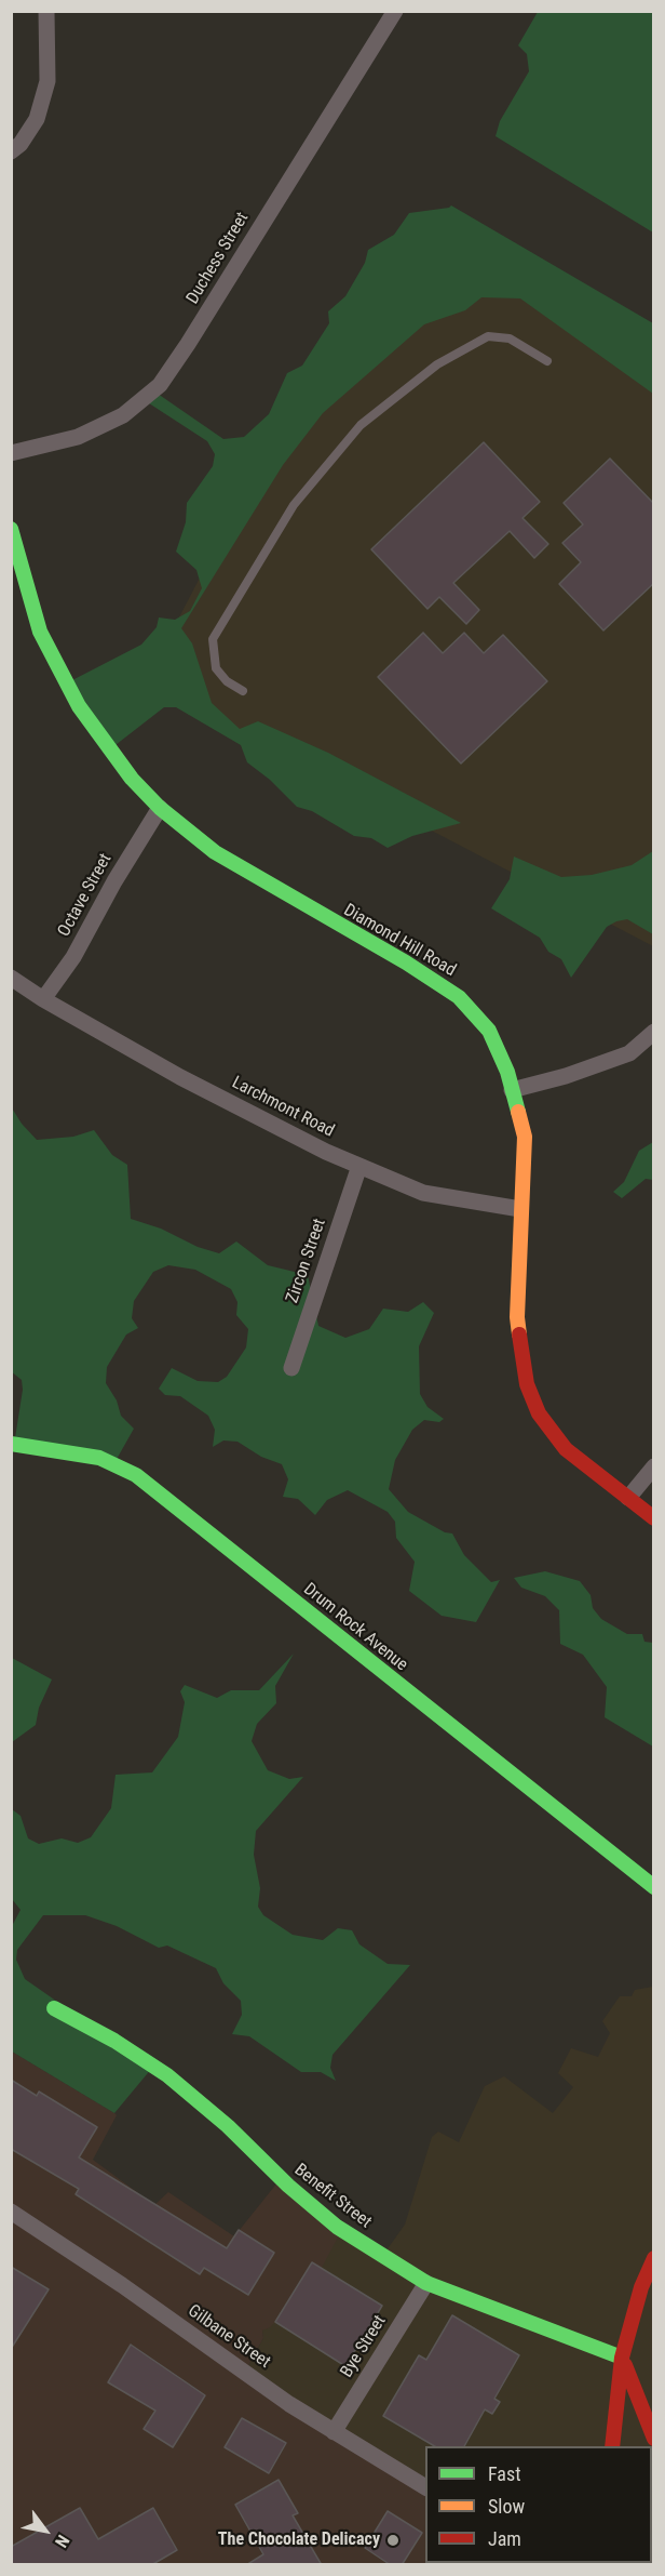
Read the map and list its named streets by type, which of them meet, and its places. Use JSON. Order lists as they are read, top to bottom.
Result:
{
  "streets": {
    "street": [
      "Duchess Street",
      "Octave Street",
      "Diamond Hill Road",
      "Larchmont Road",
      "Zircon Street",
      "Drum Rock Avenue",
      "Benefit Street",
      "Gilbane Street",
      "Bye Street"
    ]
  },
  "crossings": [
    ["Octave Street", "Diamond Hill Road"],
    ["Octave Street", "Larchmont Road"],
    ["Diamond Hill Road", "Larchmont Road"],
    ["Larchmont Road", "Zircon Street"],
    ["Benefit Street", "Bye Street"],
    ["Gilbane Street", "Bye Street"]
  ],
  "places": ["The Chocolate Delicacy"],
  "legend": ["Fast", "Slow", "Jam"],
  "north": "bottom right"
}
